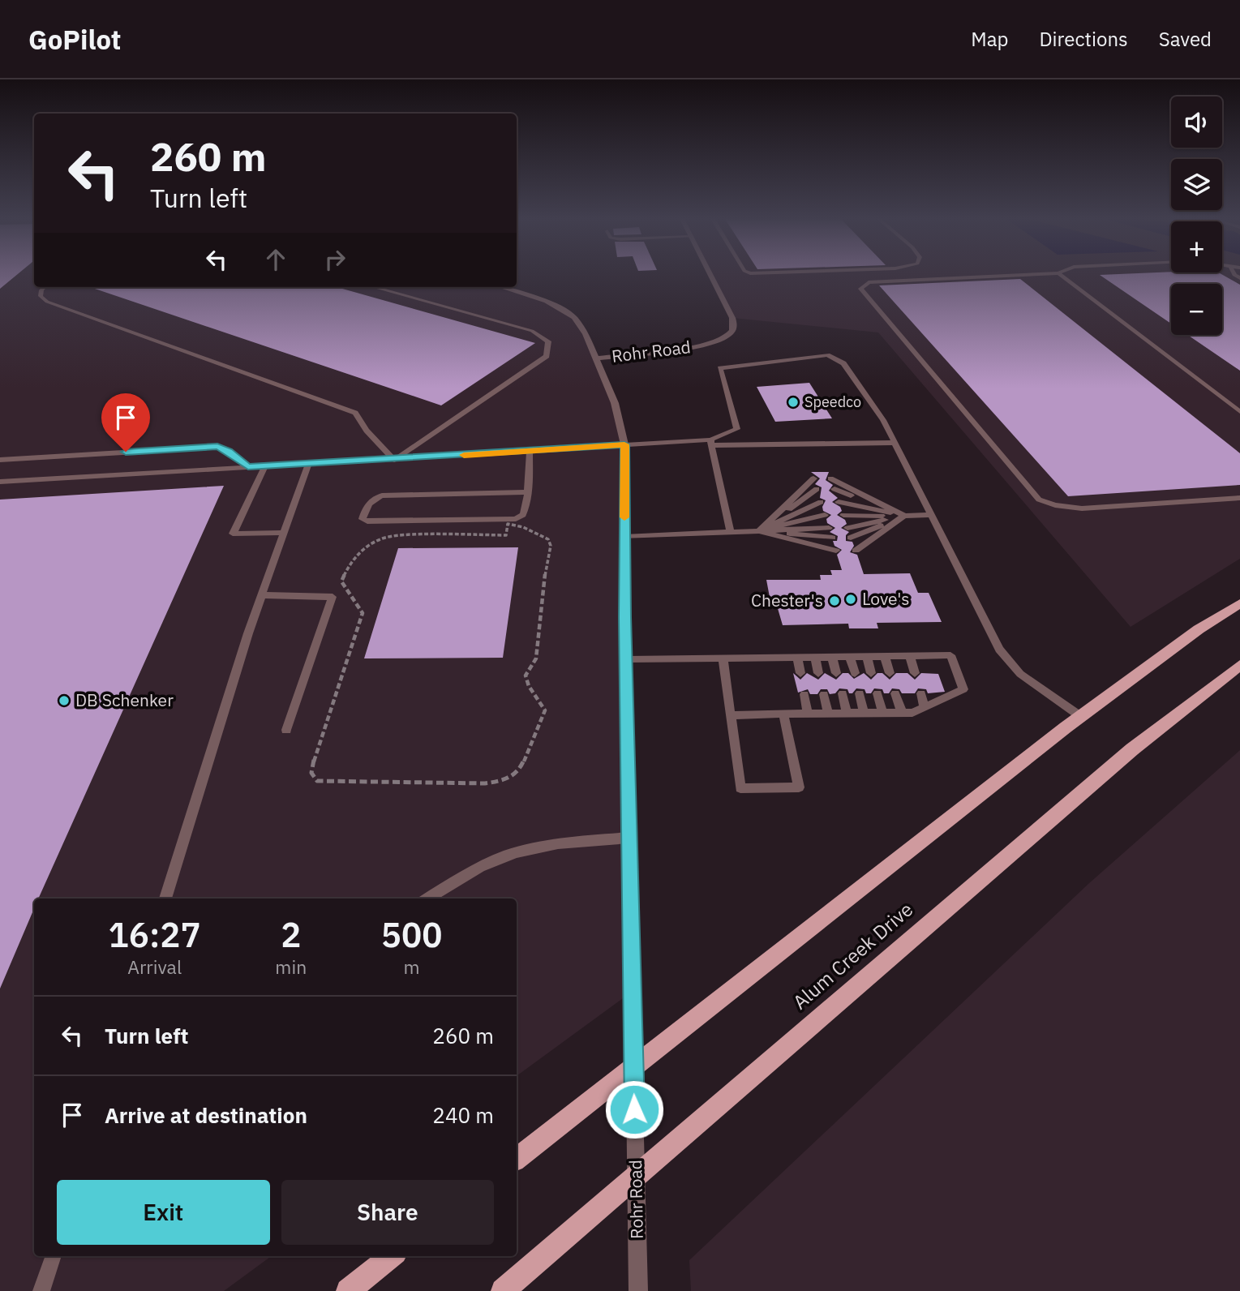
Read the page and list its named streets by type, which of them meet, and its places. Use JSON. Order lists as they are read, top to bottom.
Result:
{
  "streets": {
    "main road": ["Alum Creek Drive"],
    "street": ["Rohr Road"]
  },
  "crossings": [
    ["Rohr Road", "Alum Creek Drive"]
  ],
  "places": [
    "Speedco",
    "Love's",
    "Chester's",
    "DB Schenker"
  ],
  "page": {
    "header": "GoPilot",
    "nav": ["Map", "Directions", "Saved"],
    "map_buttons": ["+", "−"],
    "turn": ["260 m", "Turn left"],
    "eta": [
      "16:27",
      "Arrival",
      "2",
      "min",
      "500",
      "m"
    ],
    "list": [
      {
        "name": "Turn left",
        "value": "260 m"
      },
      {
        "name": "Arrive at destination",
        "value": "240 m"
      }
    ],
    "buttons": ["Exit", "Share"]
  }
}
